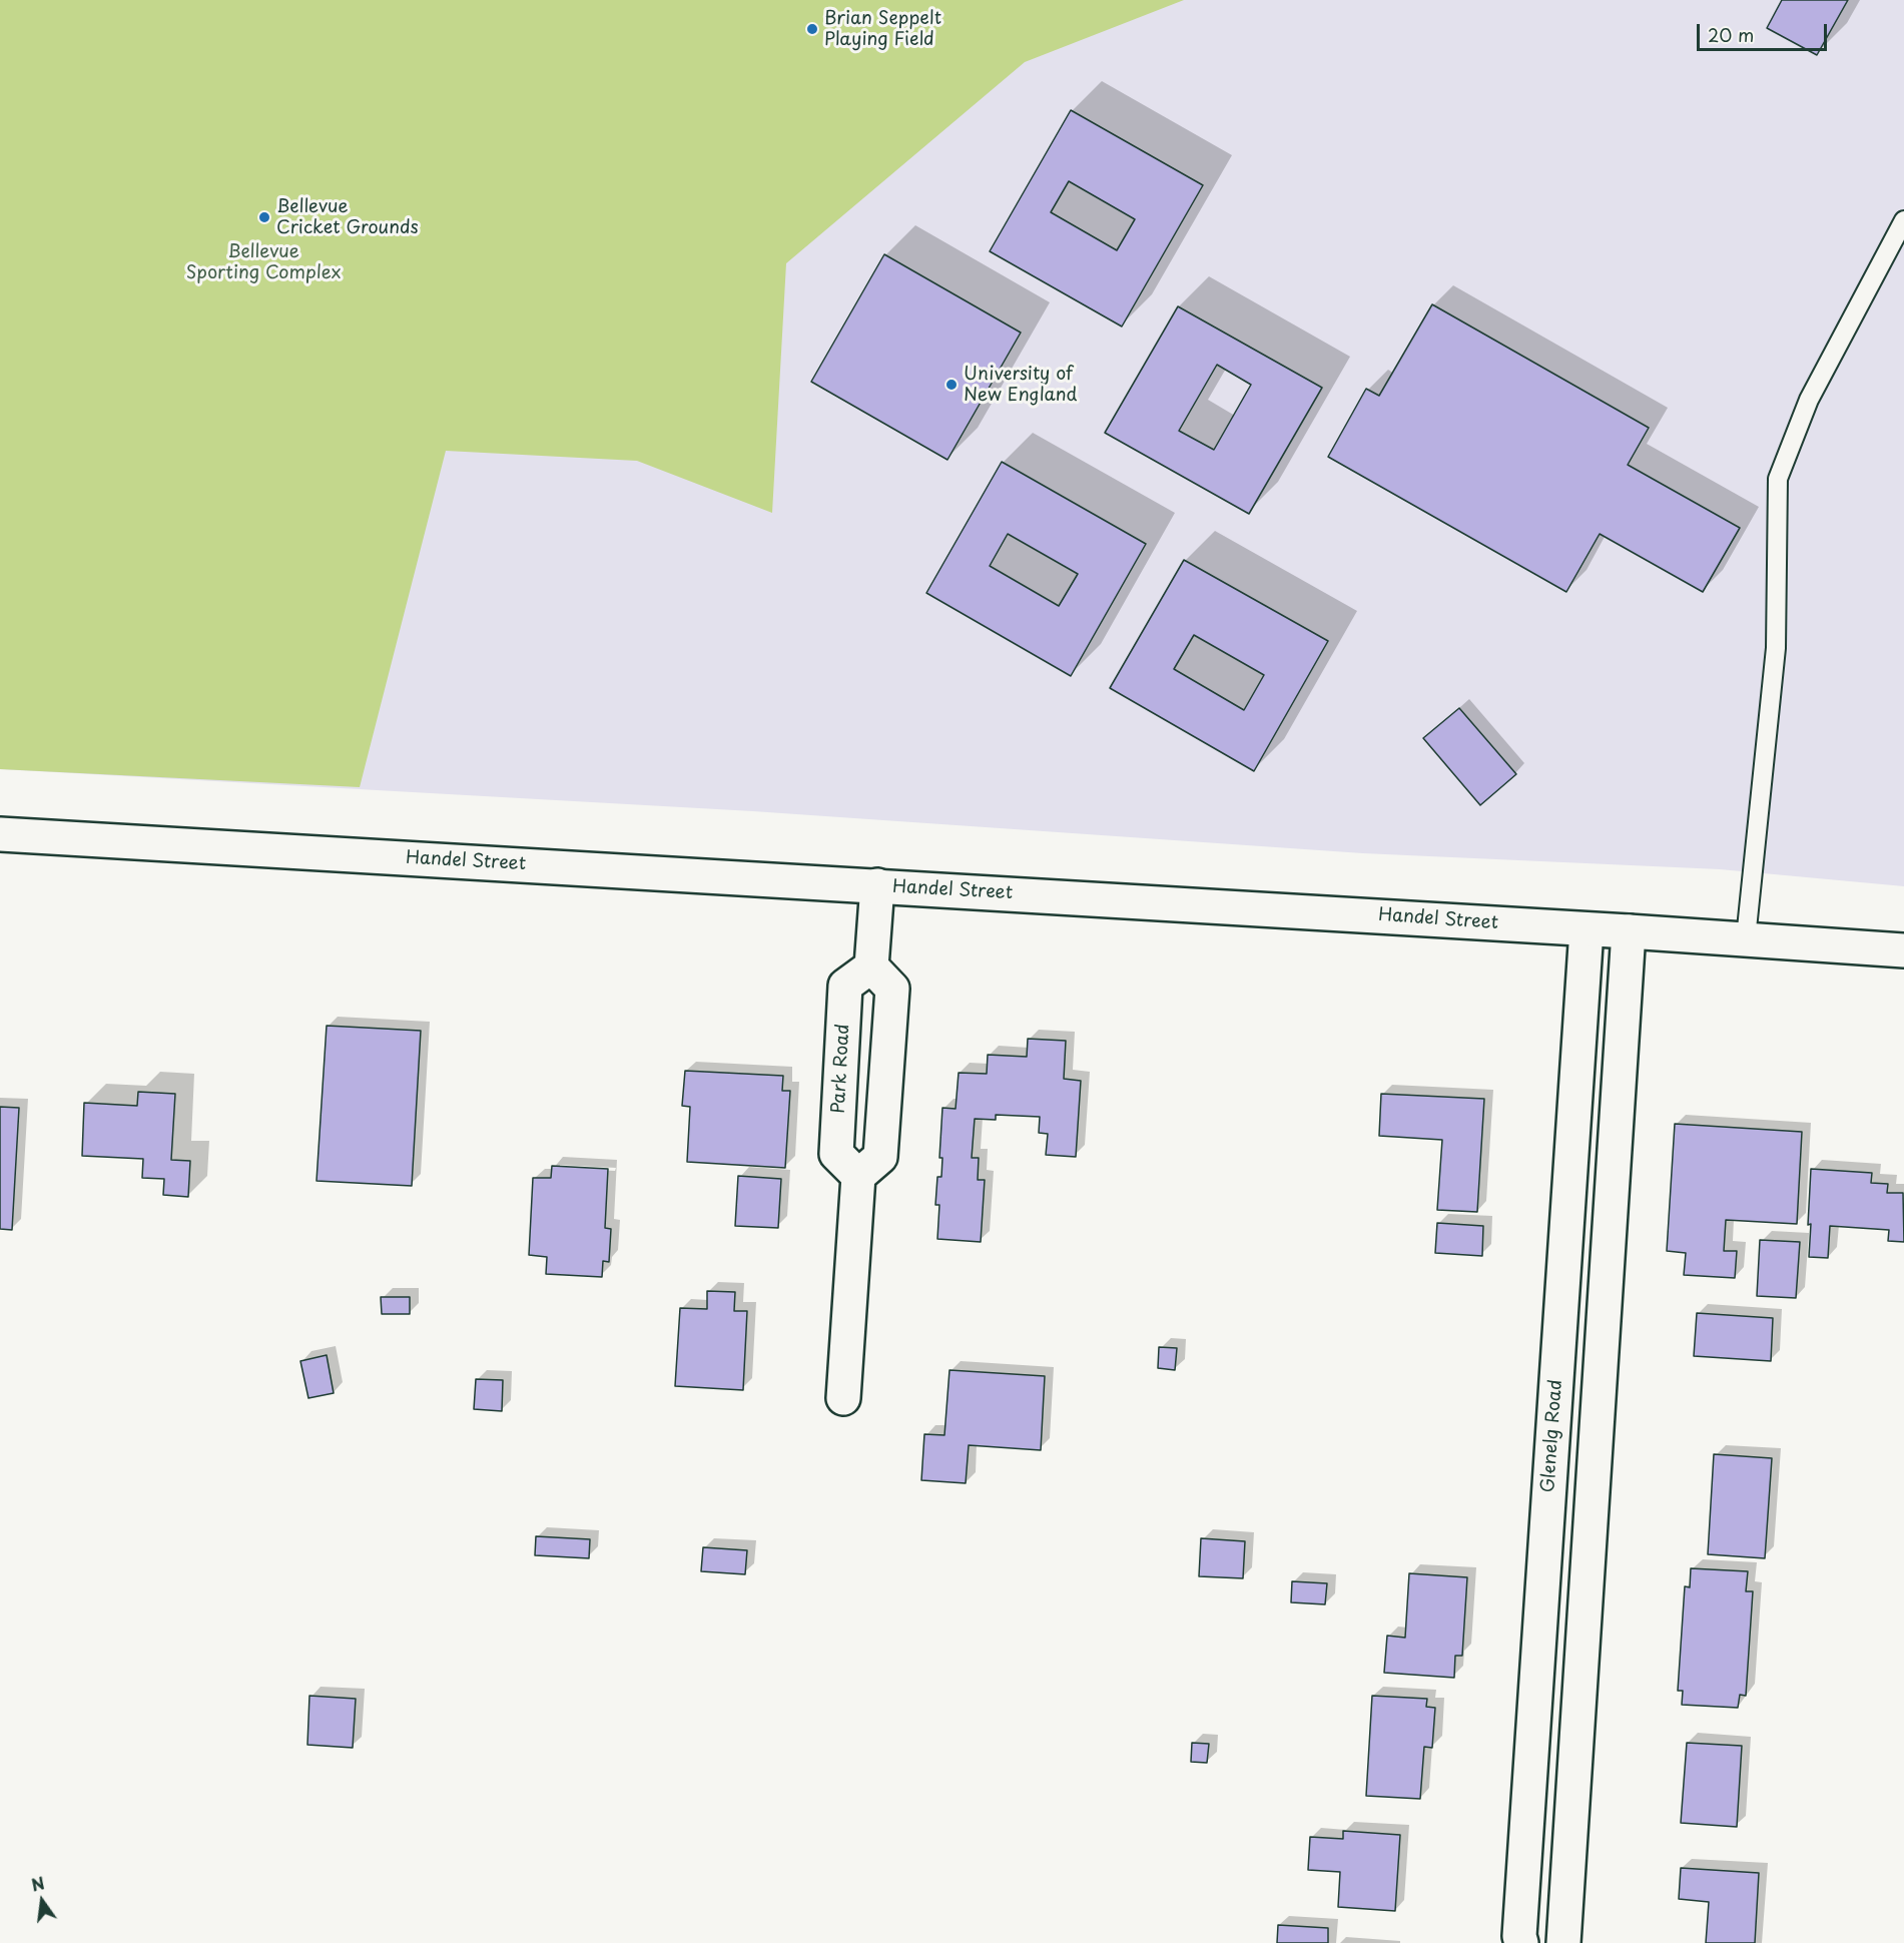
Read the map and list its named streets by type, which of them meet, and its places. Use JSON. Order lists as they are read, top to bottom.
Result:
{
  "streets": {
    "street": ["Handel Street", "Park Road", "Glenelg Road"]
  },
  "crossings": [
    ["Handel Street", "Glenelg Road"]
  ],
  "parks": ["Bellevue Sporting Complex"],
  "places": ["Brian Seppelt Playing Field", "Bellevue Cricket Grounds", "University of New England"],
  "scale_bar": "20 m",
  "north": "top"
}
